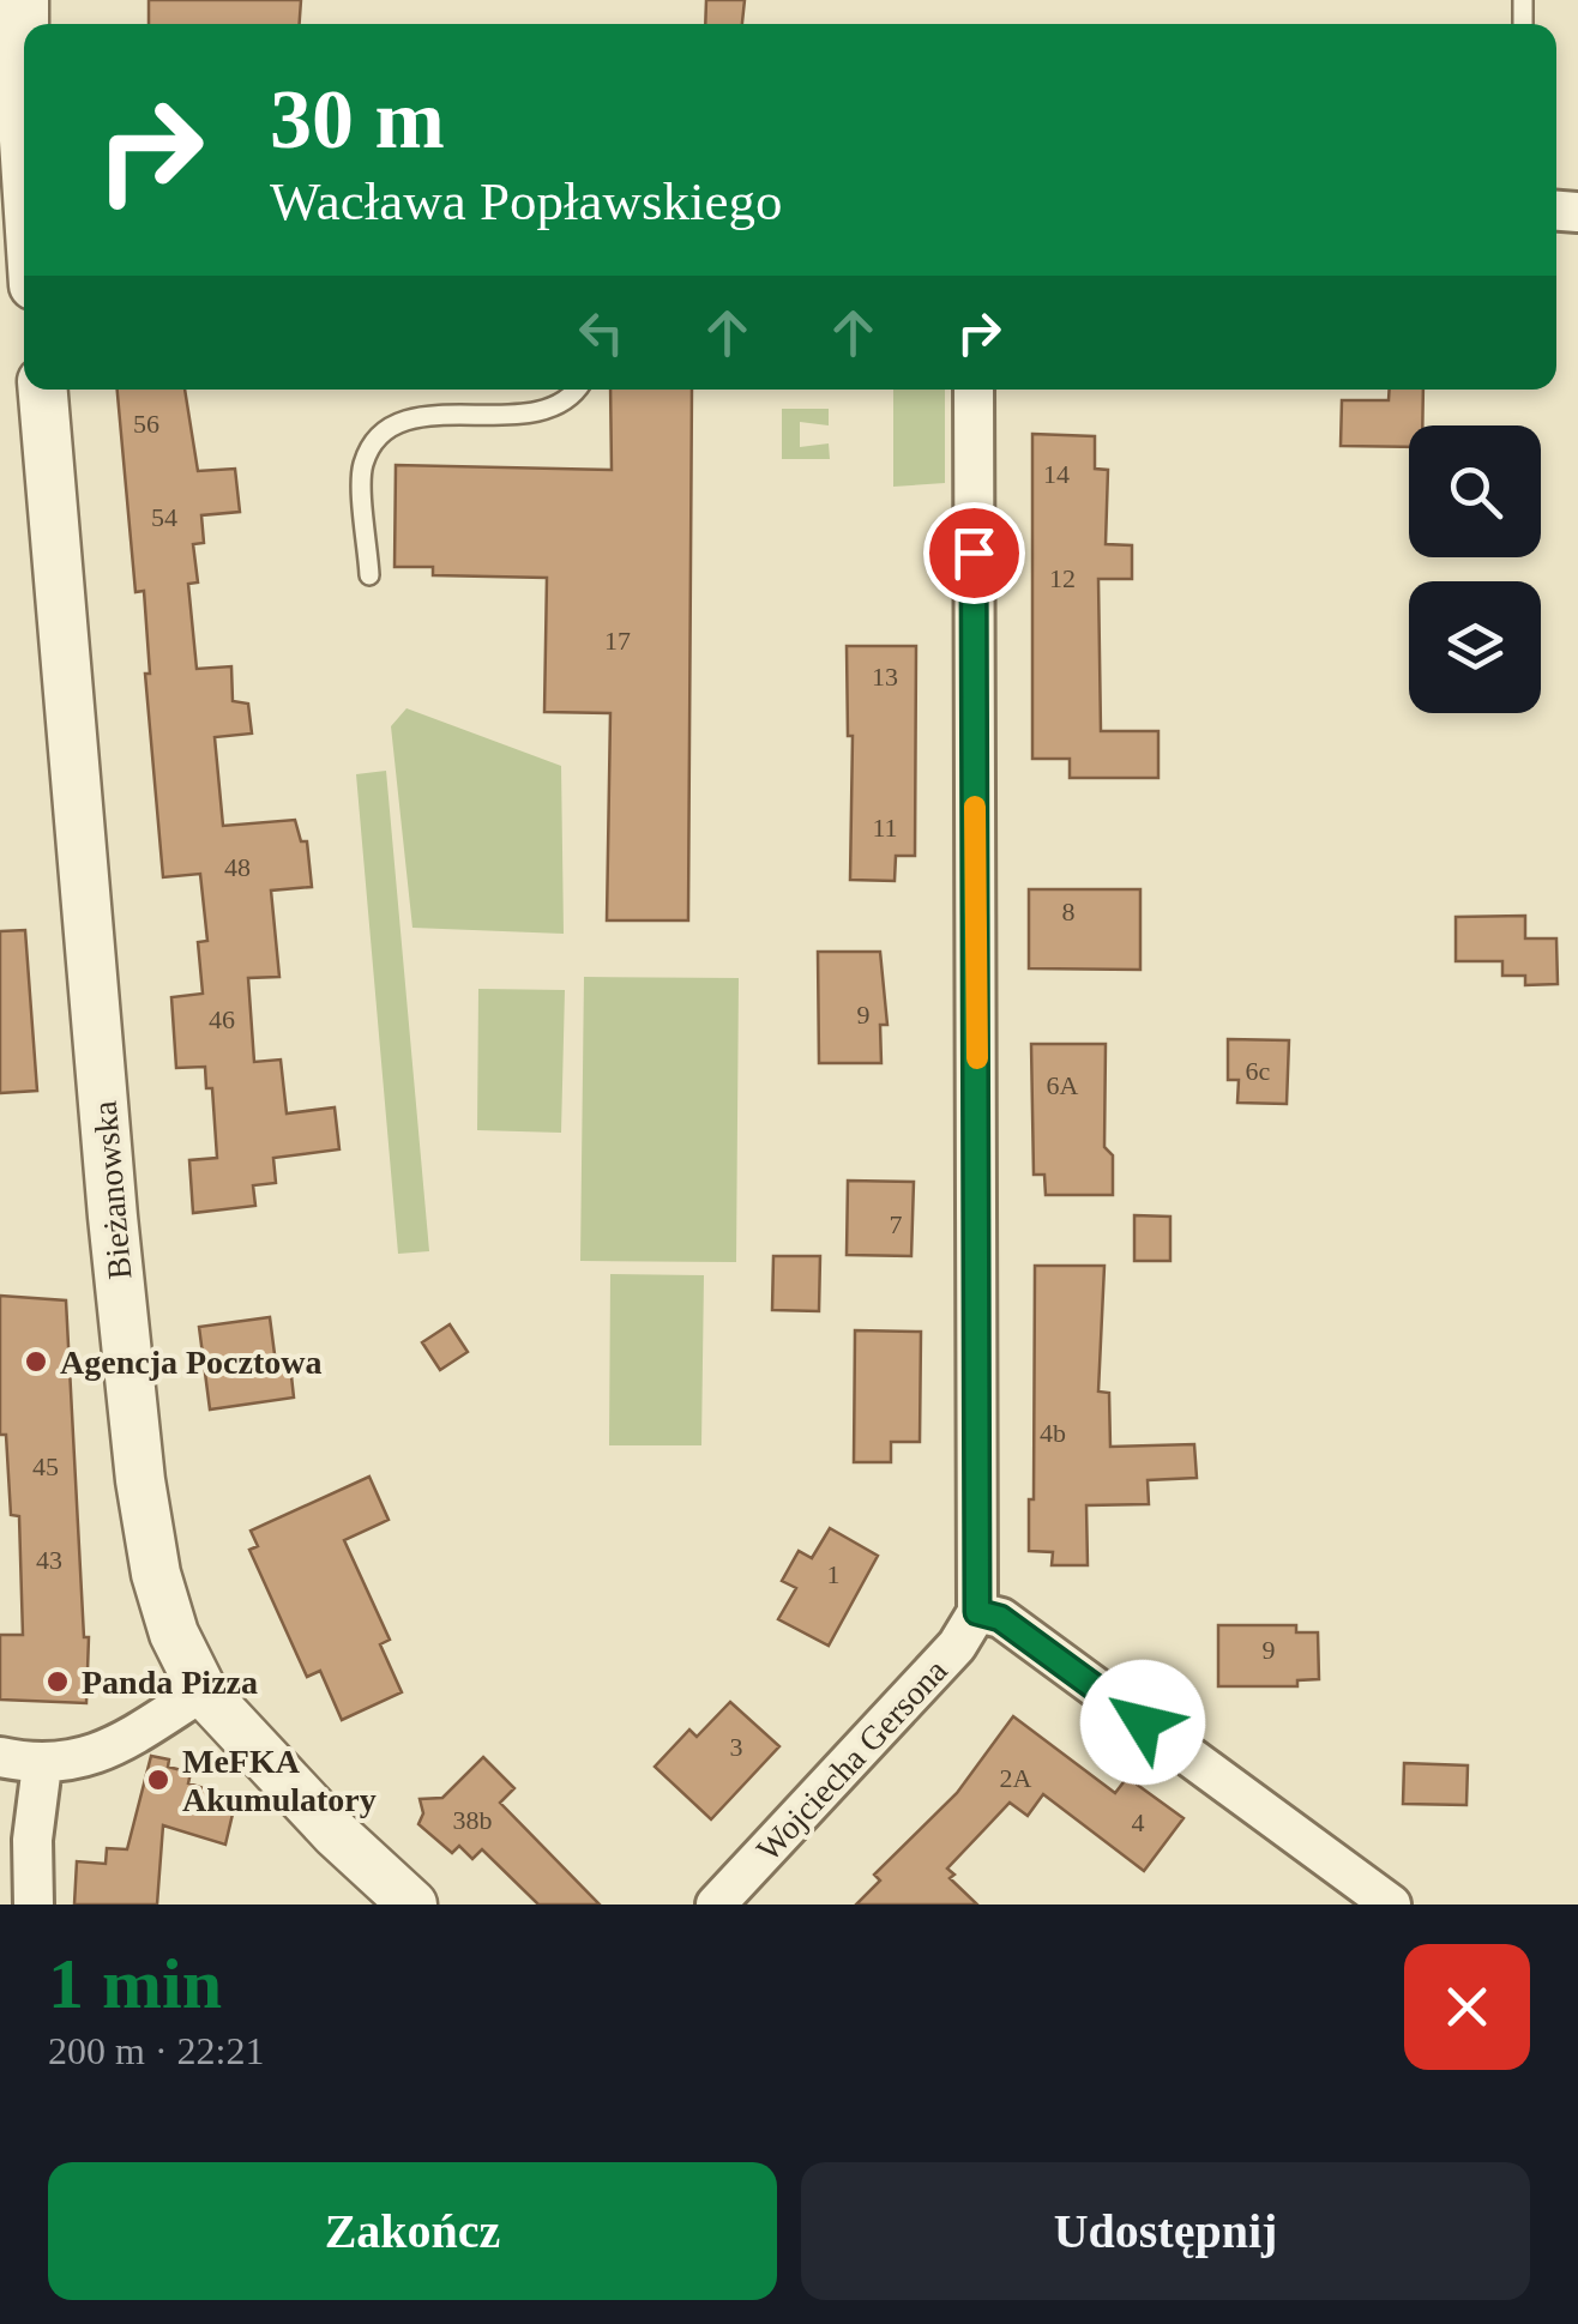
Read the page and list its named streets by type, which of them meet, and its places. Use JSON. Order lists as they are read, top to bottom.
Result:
{
  "streets": {
    "street": ["Bieżanowska", "Wojciecha Gersona"]
  },
  "places": ["Agencja Pocztowa", "Panda Pizza", "MeFKA Akumulatory"],
  "house_numbers": [
    "56",
    "14",
    "54",
    "12",
    "17",
    "13",
    "11",
    "48",
    "8",
    "9",
    "46",
    "6c",
    "6A",
    "7",
    "4b",
    "45",
    "43",
    "1",
    "9",
    "3",
    "2A",
    "38b",
    "4"
  ],
  "page": {
    "turn": ["30 m", "Wacława Popławskiego"],
    "heading": ["1 min", "200 m · 22:21"],
    "buttons": ["Zakończ", "Udostępnij"]
  }
}
